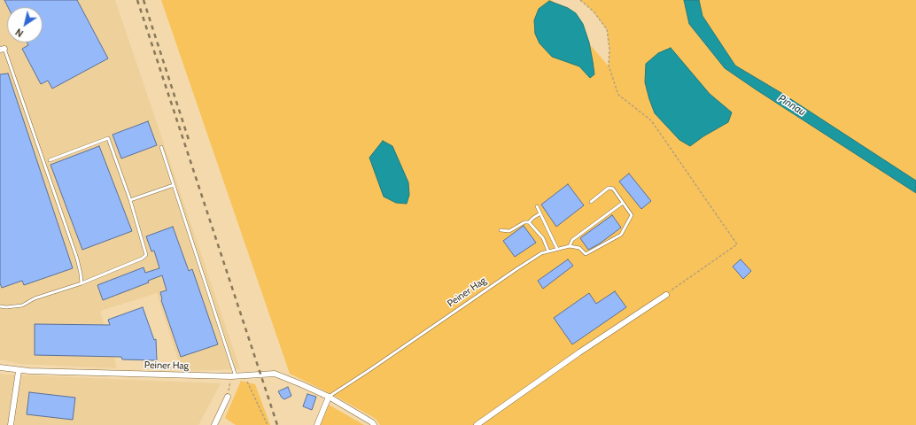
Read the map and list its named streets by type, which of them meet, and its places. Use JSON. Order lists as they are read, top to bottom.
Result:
{
  "streets": {
    "street": ["Peiner Hag"]
  },
  "water": ["Pinnau"],
  "north": "bottom left"
}
